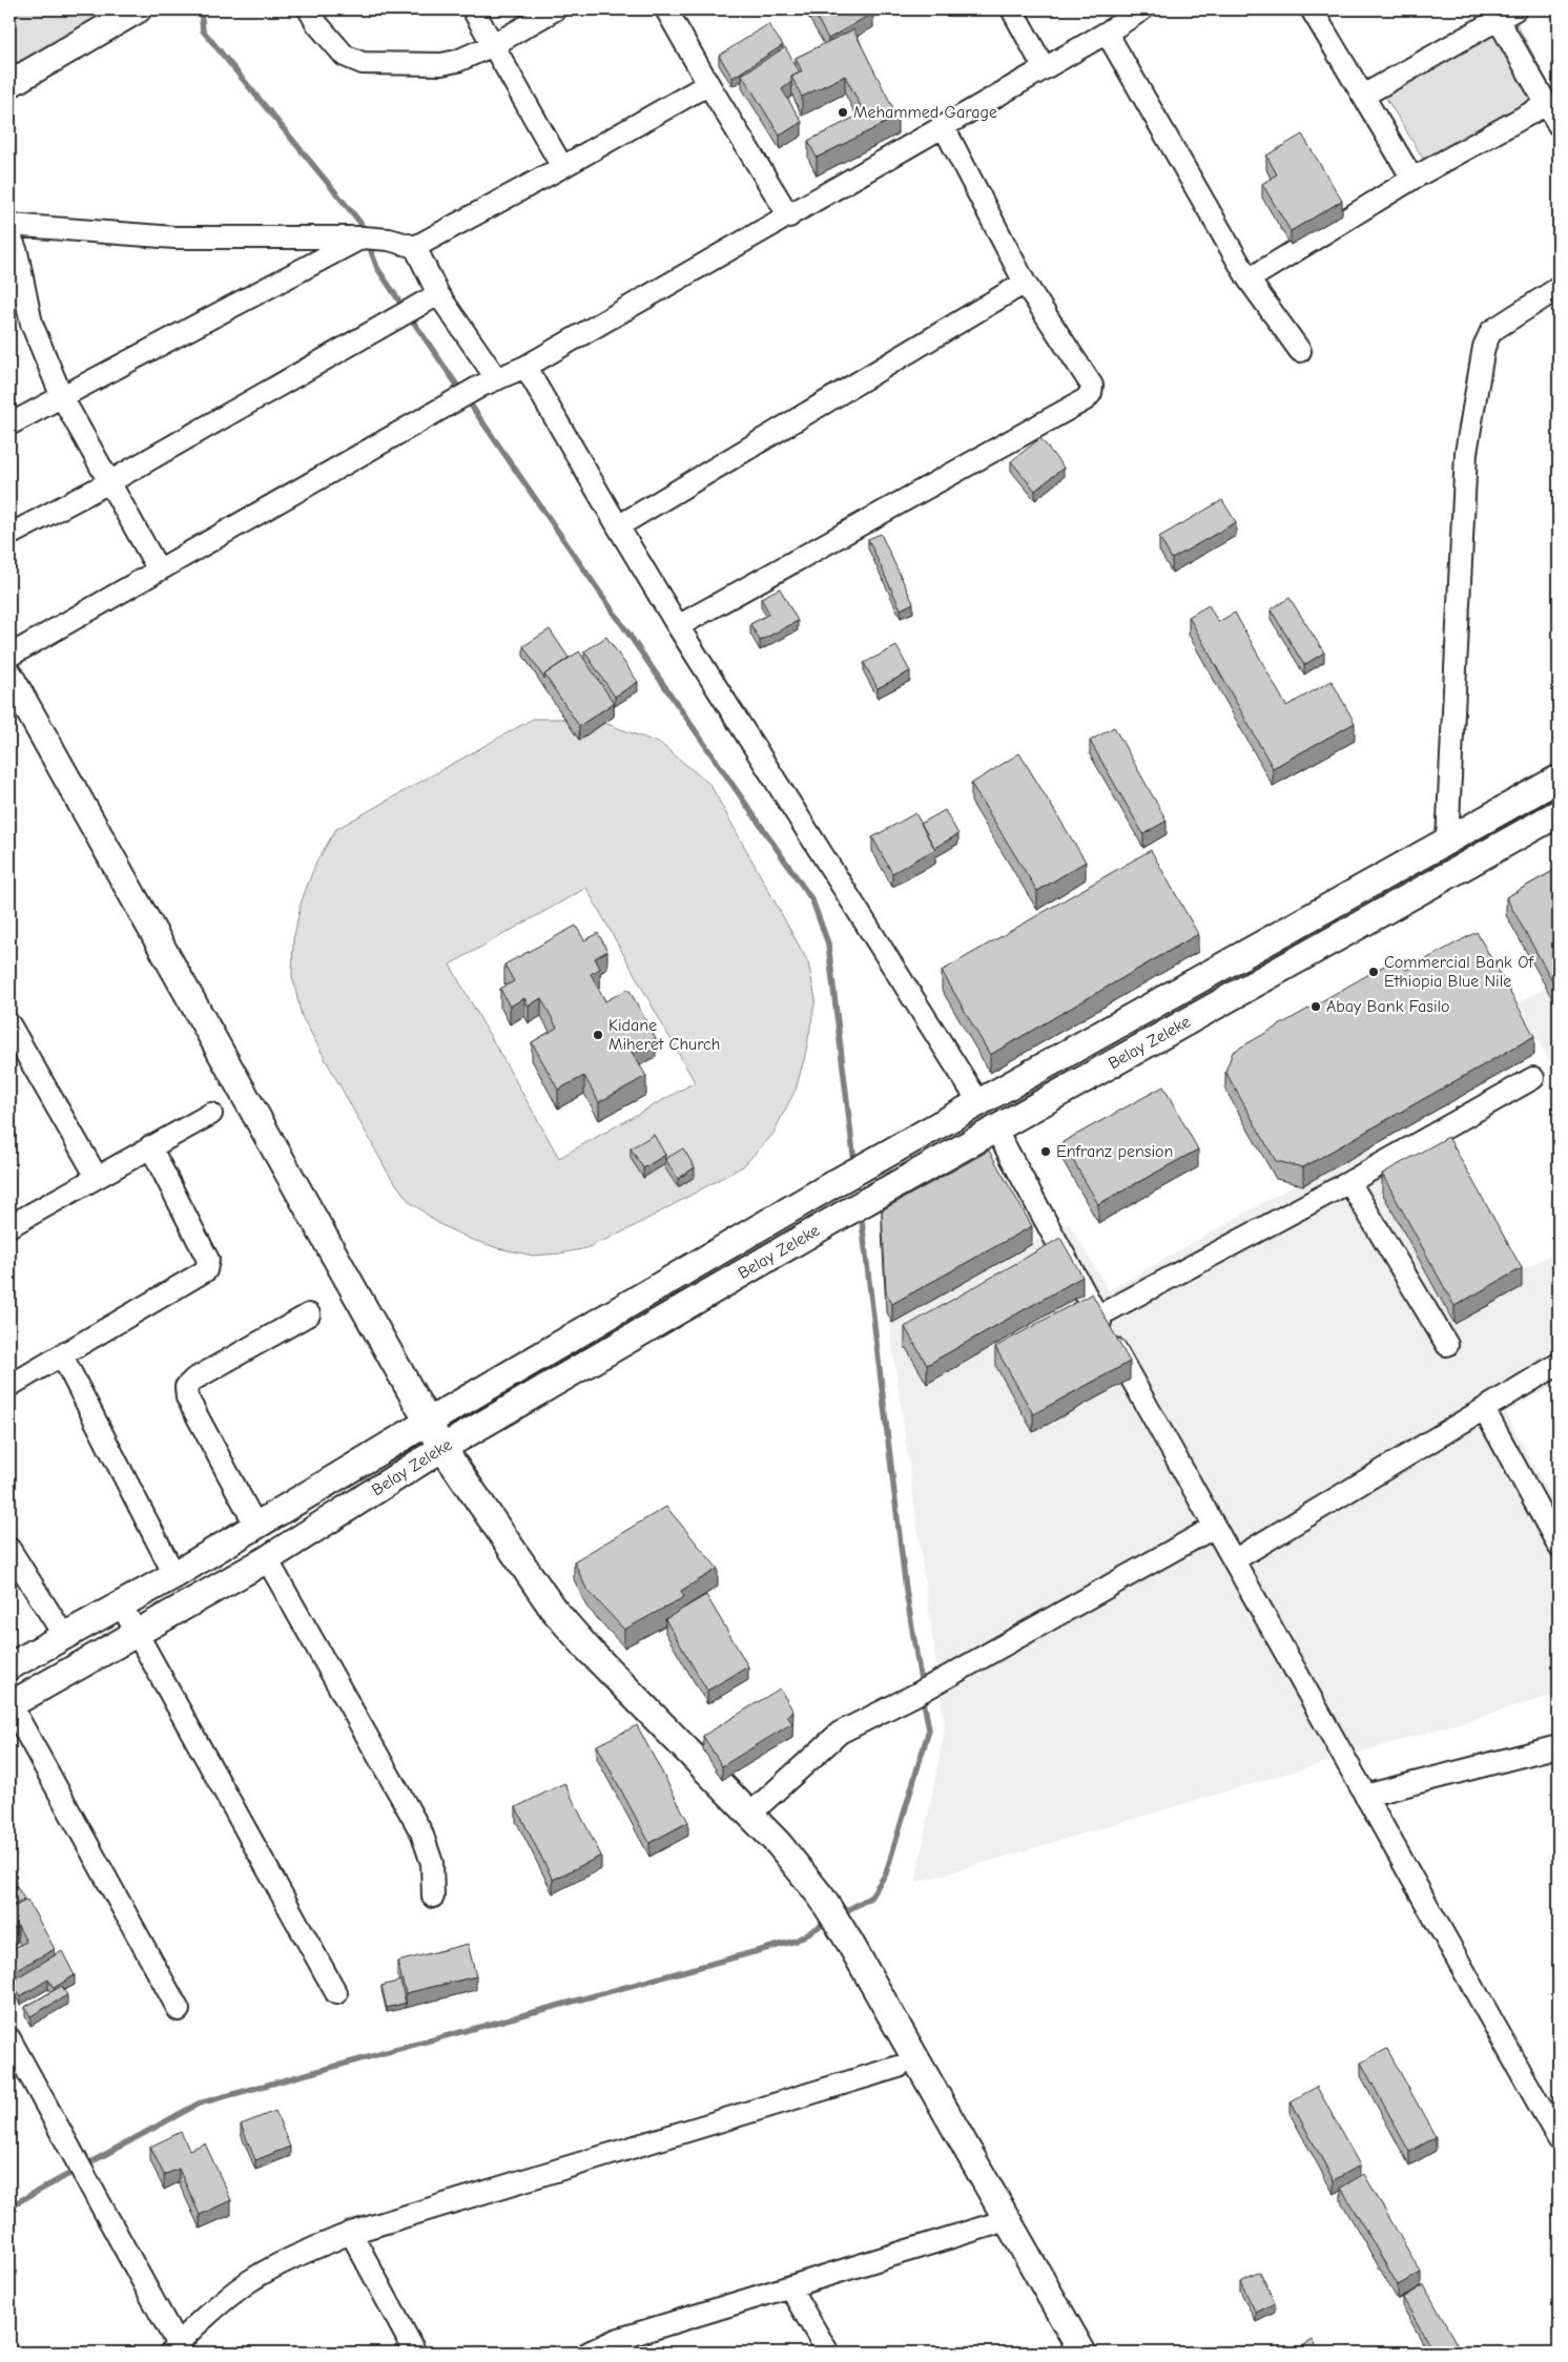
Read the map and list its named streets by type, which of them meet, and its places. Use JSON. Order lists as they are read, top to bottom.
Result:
{
  "streets": {
    "street": ["Belay Zeleke"]
  },
  "places": [
    "Mehammed Garage",
    "Commercial Bank Of Ethiopia Blue Nile",
    "Abay Bank Fasilo",
    "Kidane Miheret Church",
    "Enfranz pension"
  ]
}
